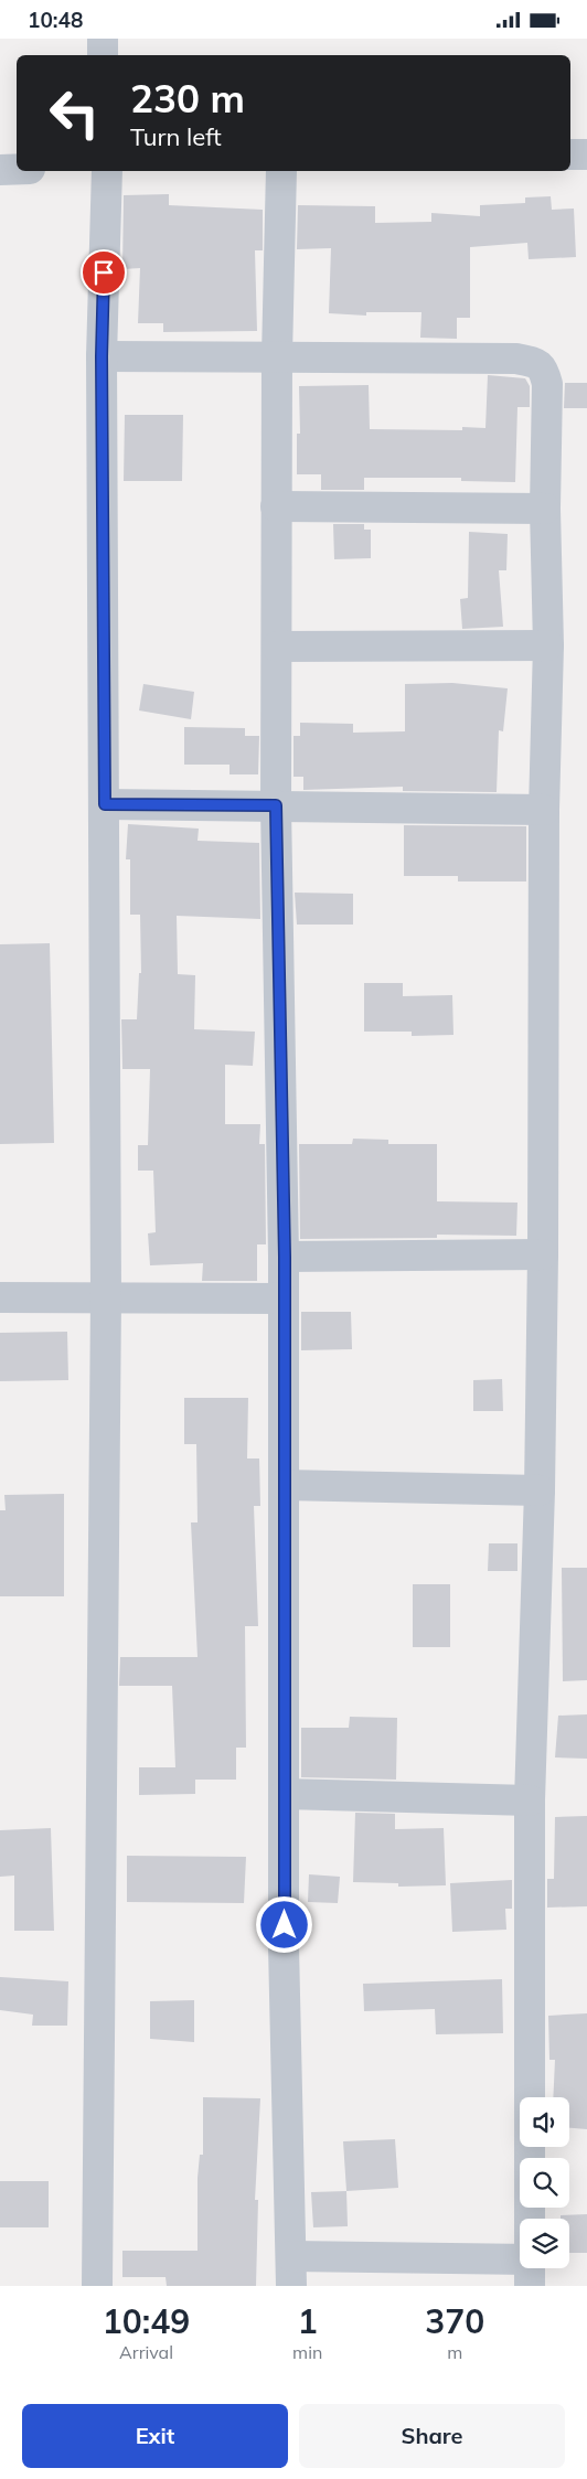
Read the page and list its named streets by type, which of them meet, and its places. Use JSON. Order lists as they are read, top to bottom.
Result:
{
  "page": {
    "status": "10:48",
    "turn": ["230 m", "Turn left"],
    "eta": [
      "10:49",
      "Arrival",
      "1",
      "min",
      "370",
      "m"
    ],
    "buttons": ["Exit", "Share"]
  }
}
